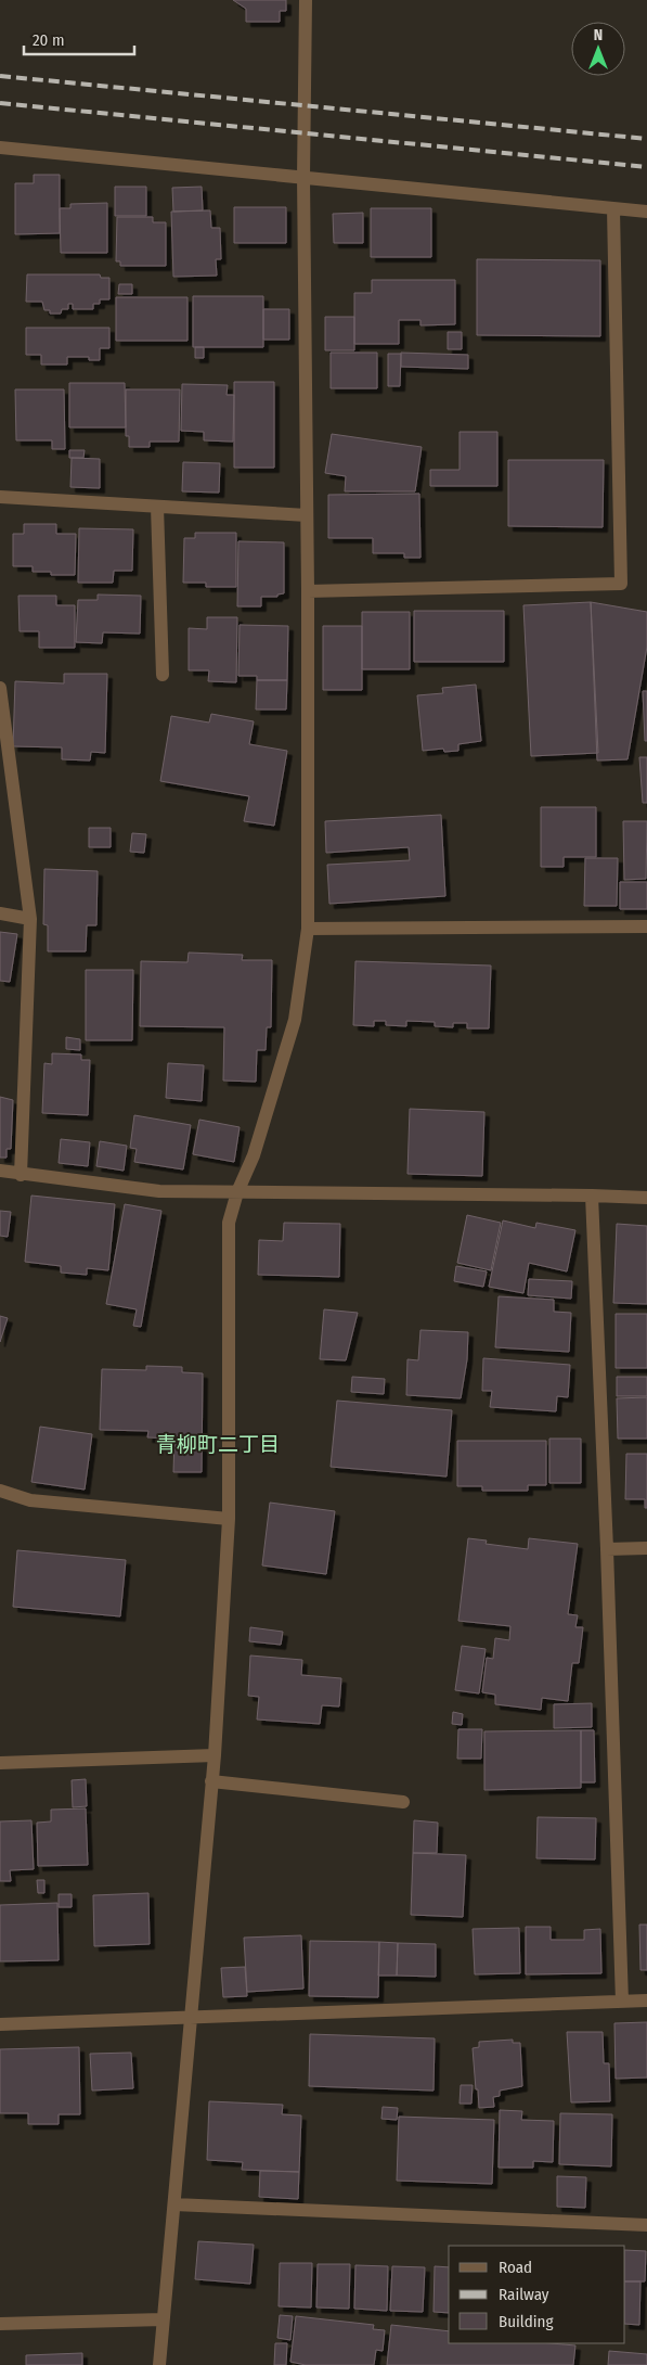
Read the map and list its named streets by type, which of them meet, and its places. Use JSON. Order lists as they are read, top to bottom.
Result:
{
  "districts": ["青柳町二丁目"],
  "legend": ["Road", "Railway", "Building"],
  "scale_bar": "20 m",
  "north": "top"
}
